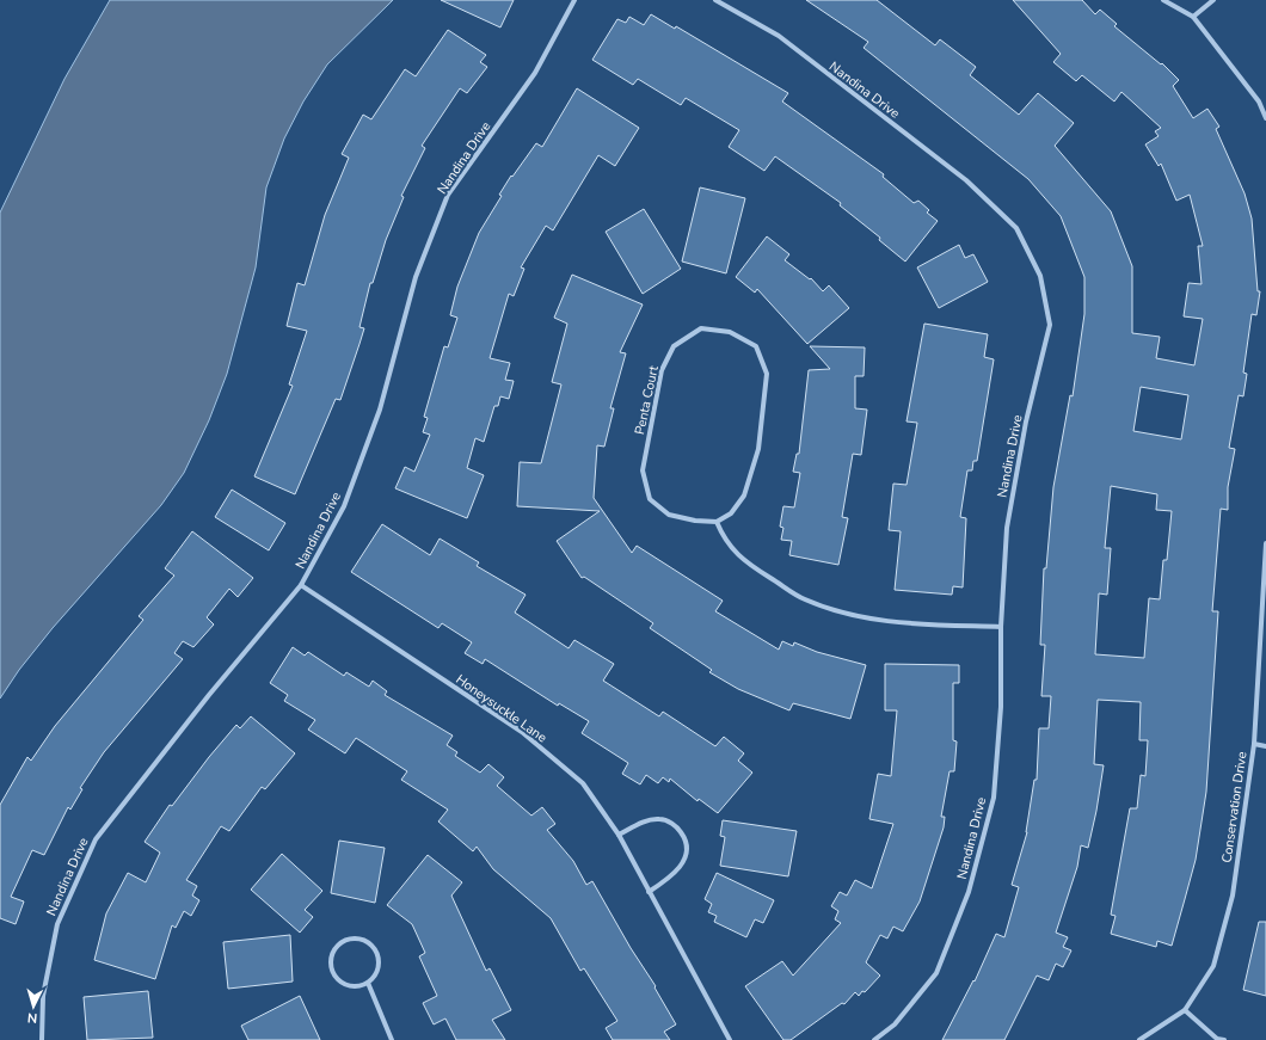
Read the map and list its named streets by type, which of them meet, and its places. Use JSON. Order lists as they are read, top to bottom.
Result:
{
  "streets": {
    "street": [
      "Nandina Drive",
      "Penta Court",
      "Honeysuckle Lane",
      "Conservation Drive"
    ]
  },
  "crossings": [
    ["Nandina Drive", "Honeysuckle Lane"]
  ],
  "north": "bottom"
}
